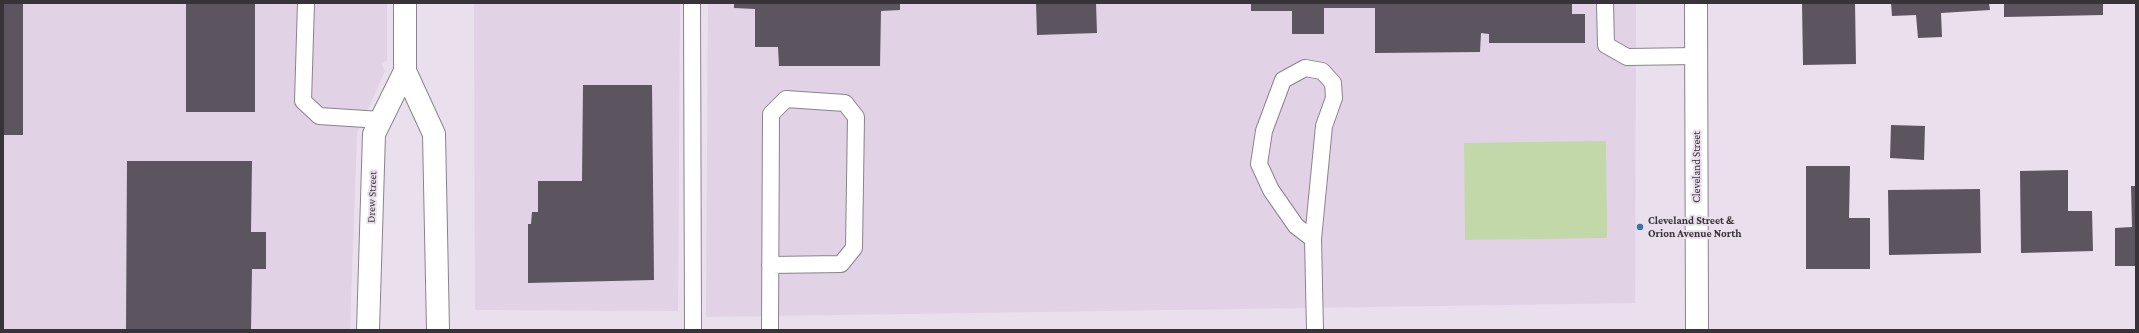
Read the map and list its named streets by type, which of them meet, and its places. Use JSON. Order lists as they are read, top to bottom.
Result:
{
  "streets": {
    "main road": ["Cleveland Street", "Drew Street"]
  },
  "places": ["Cleveland Street & Orion Avenue North"]
}
